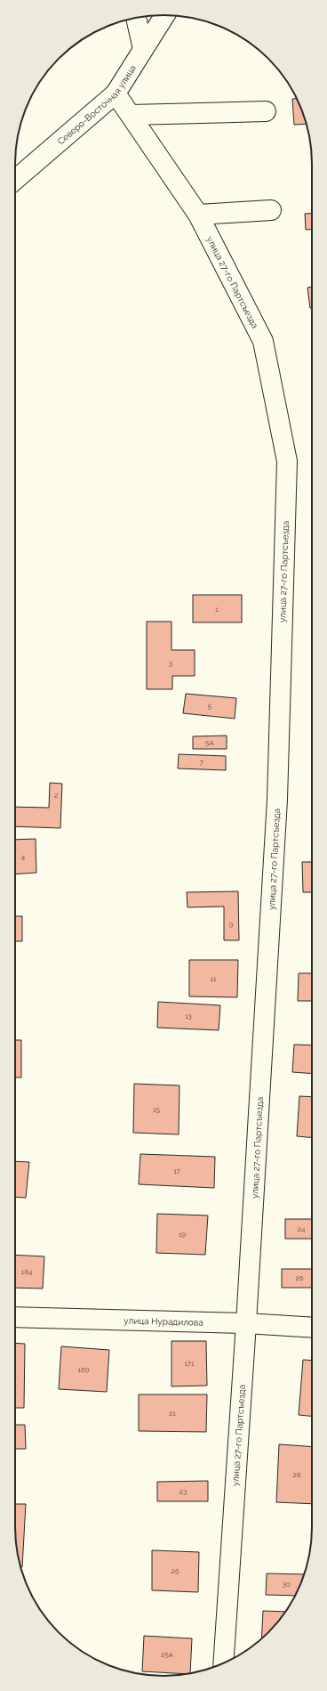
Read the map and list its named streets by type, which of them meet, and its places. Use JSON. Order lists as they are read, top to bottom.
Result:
{
  "streets": {
    "street": ["Северо-Восточная улица", "улица 27-го Партсъезда", "улица Нурадилова"]
  },
  "crossings": [
    ["Северо-Восточная улица", "улица 27-го Партсъезда"],
    ["улица 27-го Партсъезда", "улица Нурадилова"]
  ],
  "house_numbers": [
    "1",
    "3",
    "5",
    "5А",
    "7",
    "2",
    "4",
    "9",
    "11",
    "13",
    "15",
    "17",
    "24",
    "19",
    "184",
    "26",
    "171",
    "169",
    "21",
    "28",
    "23",
    "25",
    "30",
    "25А"
  ]
}
